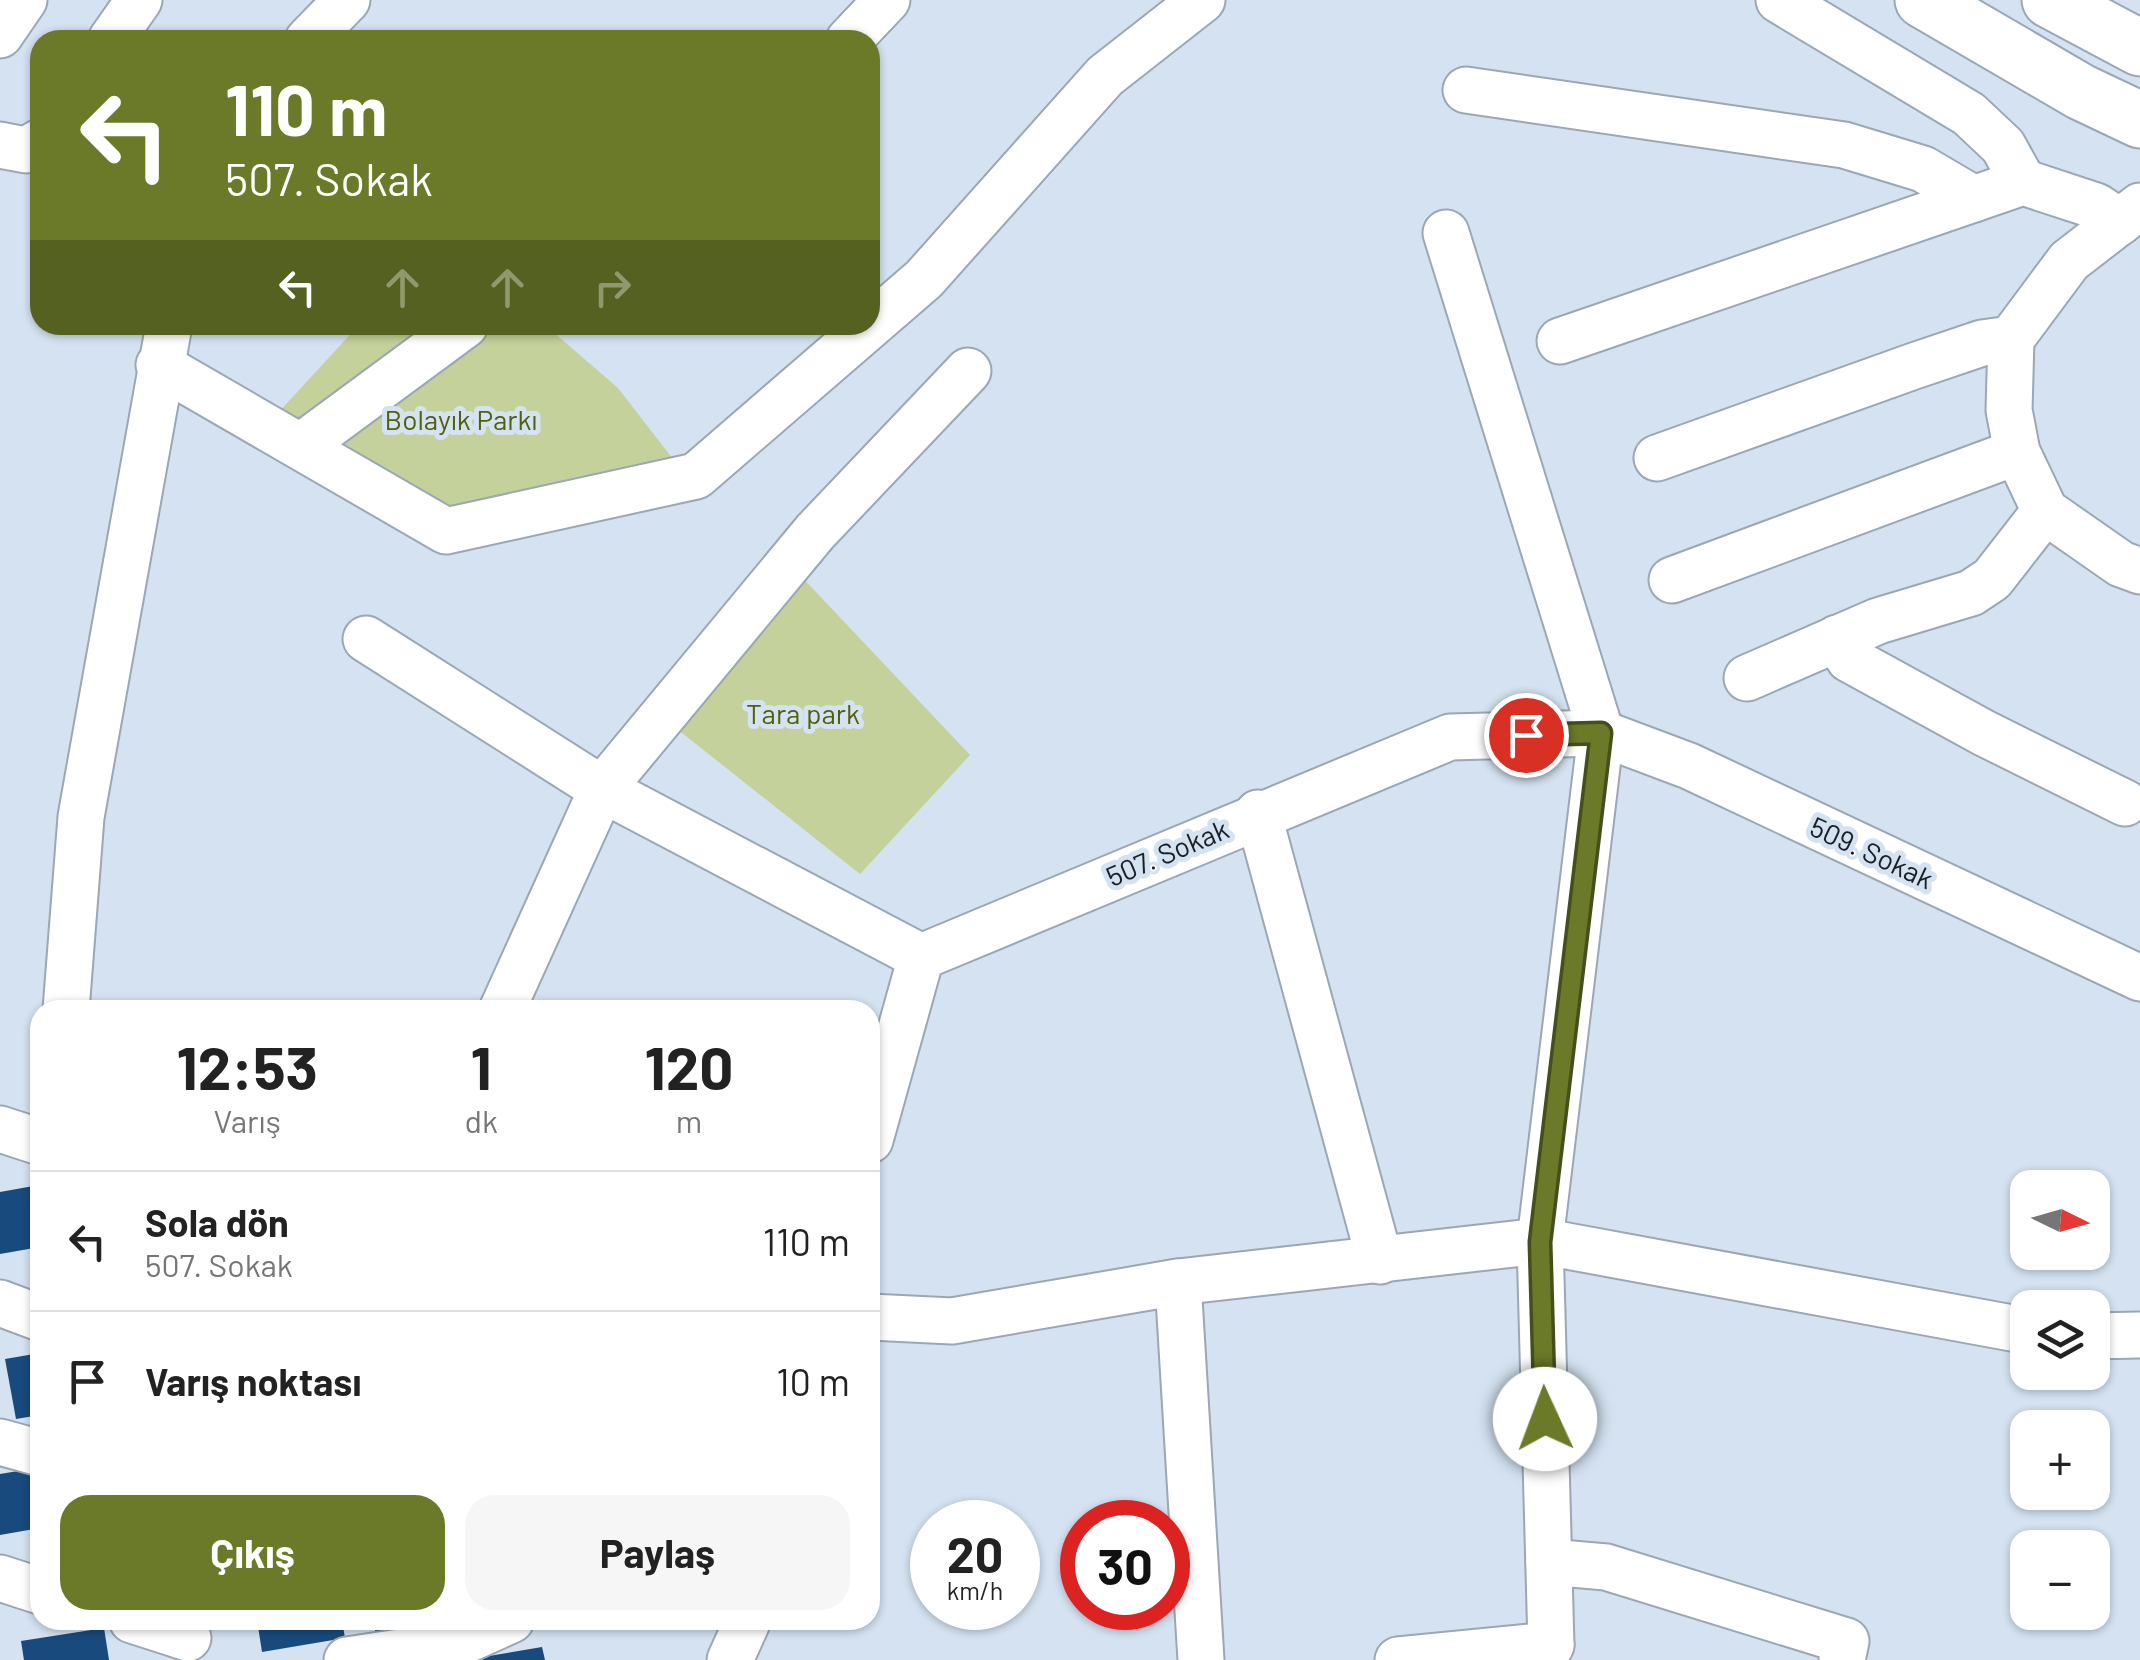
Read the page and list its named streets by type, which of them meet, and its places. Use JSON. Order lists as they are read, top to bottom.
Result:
{
  "streets": {
    "street": ["507. Sokak", "509. Sokak"]
  },
  "crossings": [
    ["507. Sokak", "509. Sokak"]
  ],
  "parks": ["Bolayık Parkı", "Tara park"],
  "north": "right",
  "page": {
    "turn": ["110 m", "507. Sokak"],
    "eta": [
      "12:53",
      "Varış",
      "1",
      "dk",
      "120",
      "m"
    ],
    "map_buttons": ["+", "−"],
    "list": [
      {
        "name": "Sola dön",
        "note": "507. Sokak",
        "value": "110 m"
      },
      {
        "name": "Varış noktası",
        "value": "10 m"
      }
    ],
    "buttons": ["Çıkış", "Paylaş"],
    "speed": "20 km/h",
    "limit": "30"
  }
}
